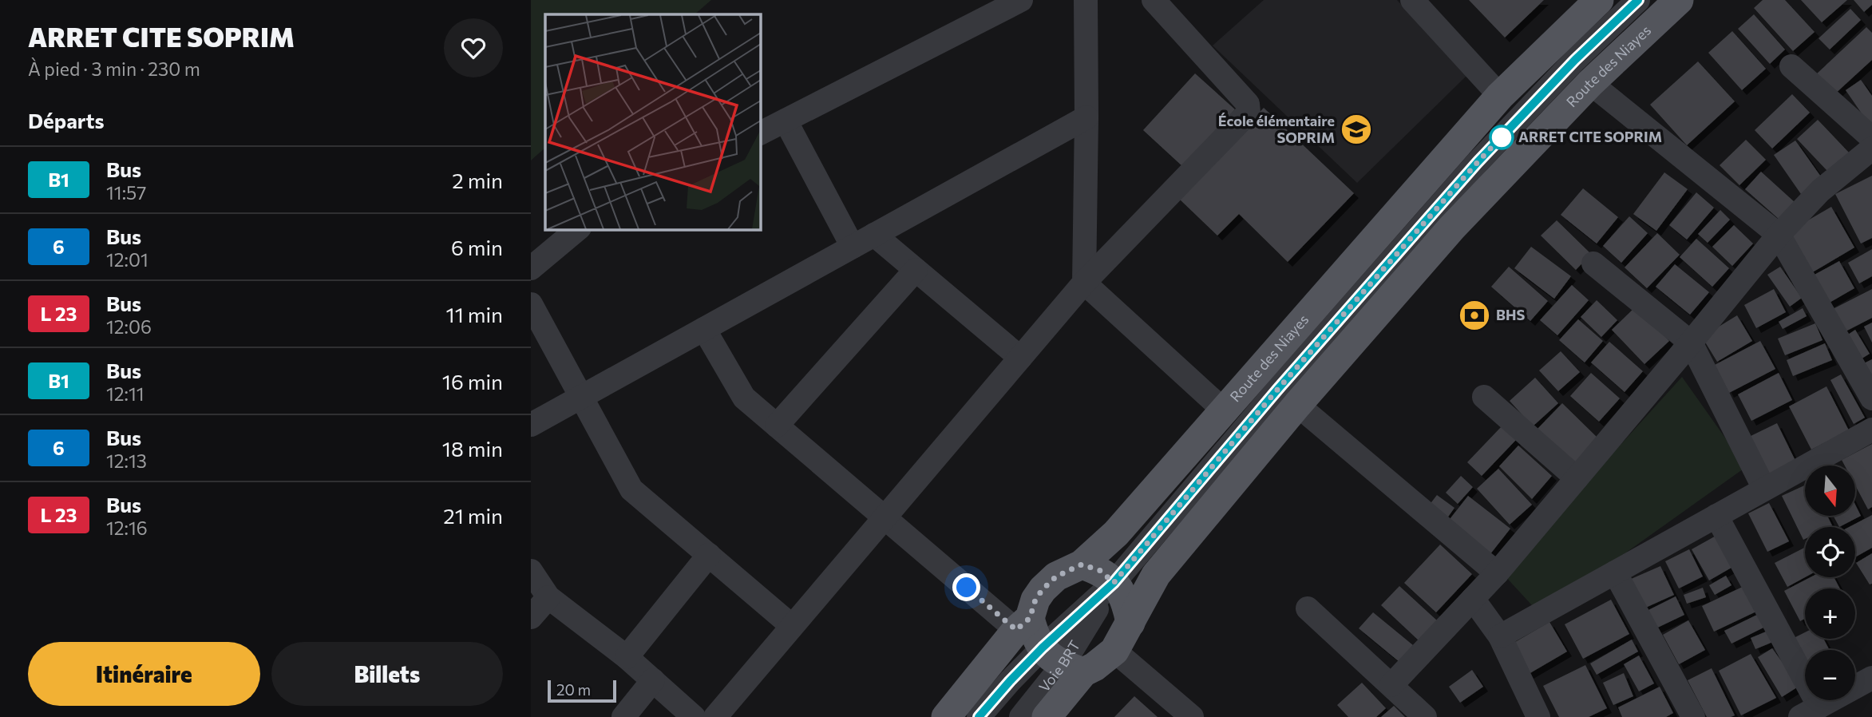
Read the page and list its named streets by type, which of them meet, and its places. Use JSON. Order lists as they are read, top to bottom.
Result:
{
  "streets": {
    "main road": ["Route des Niayes"],
    "street": ["Voie BRT"]
  },
  "places": {
    "school or university": ["École élémentaire SOPRIM"],
    "other": ["ARRET CITE SOPRIM"],
    "bank": ["BHS"]
  },
  "lines": ["bus line B1"],
  "scale_bar": "20 m",
  "north": "bottom",
  "page": {
    "heading": [
      ["ARRET CITE SOPRIM", "À pied · 3 min · 230 m"],
      "Départs"
    ],
    "list": [
      {
        "mark": "B1",
        "name": "Bus",
        "note": "11:57",
        "value": "2 min"
      },
      {
        "mark": "6",
        "name": "Bus",
        "note": "12:01",
        "value": "6 min"
      },
      {
        "mark": "L 23",
        "name": "Bus",
        "note": "12:06",
        "value": "11 min"
      },
      {
        "mark": "B1",
        "name": "Bus",
        "note": "12:11",
        "value": "16 min"
      },
      {
        "mark": "6",
        "name": "Bus",
        "note": "12:13",
        "value": "18 min"
      },
      {
        "mark": "L 23",
        "name": "Bus",
        "note": "12:16",
        "value": "21 min"
      }
    ],
    "map_buttons": ["+", "−"],
    "buttons": ["Itinéraire", "Billets"],
    "scale": "20 m"
  }
}
